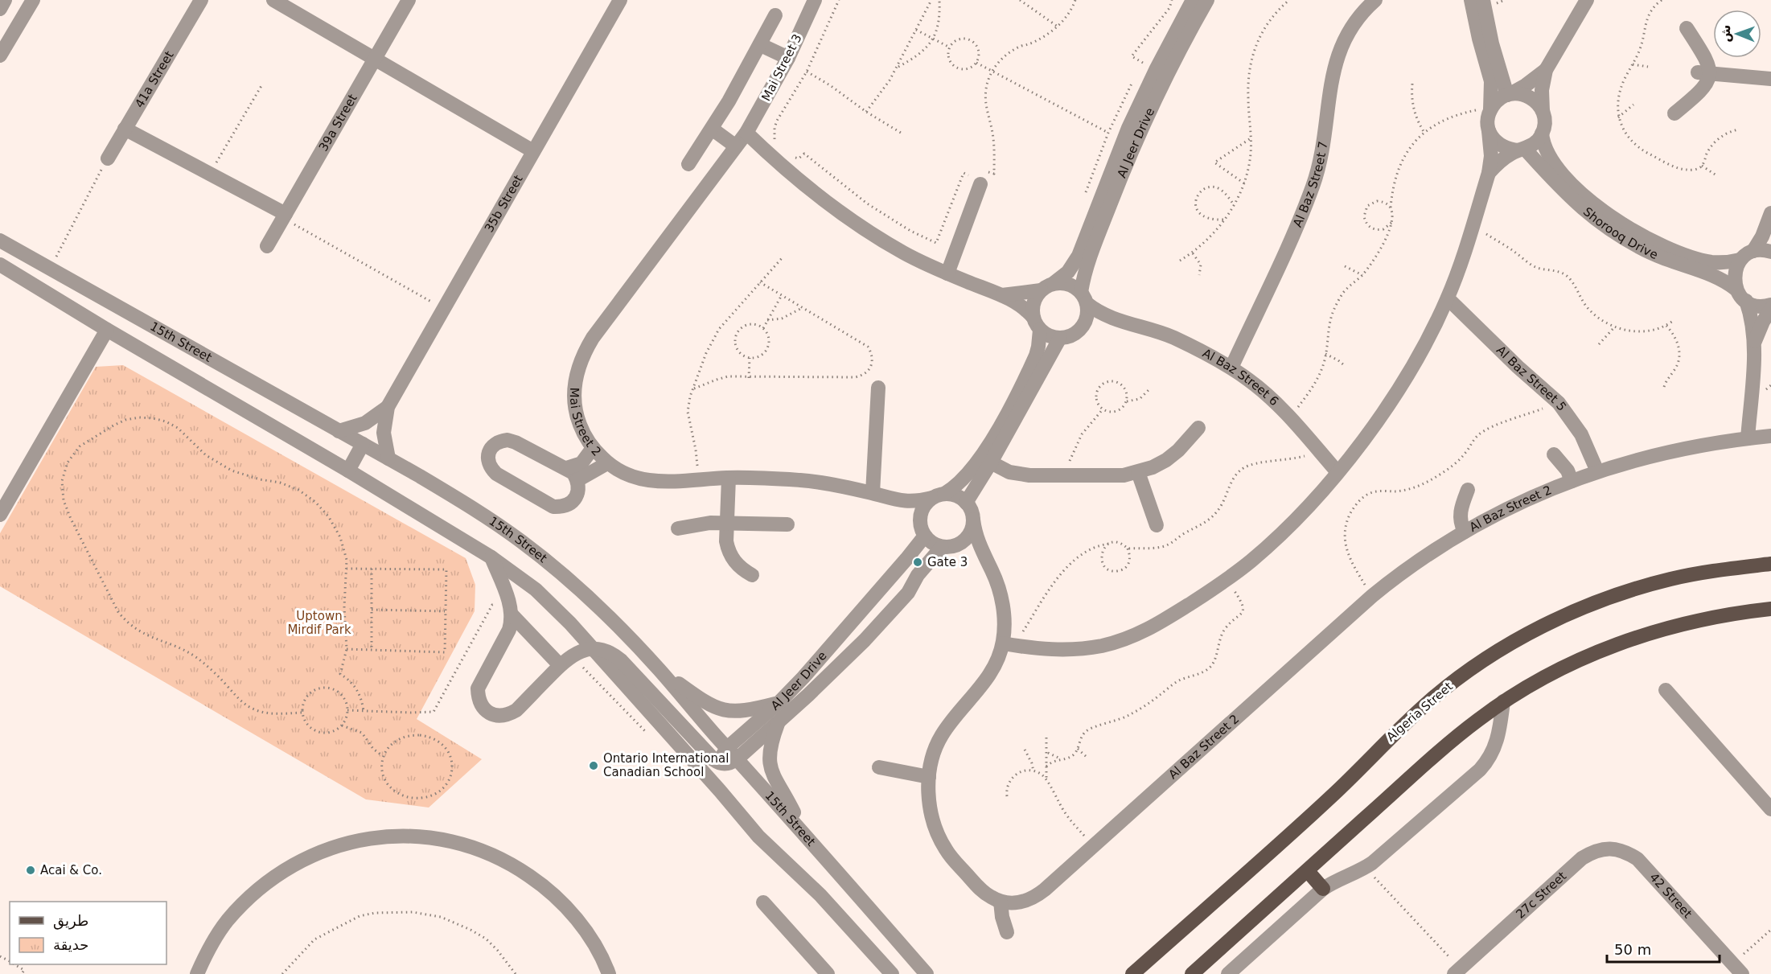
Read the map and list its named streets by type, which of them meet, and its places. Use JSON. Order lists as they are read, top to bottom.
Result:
{
  "streets": {
    "main road": ["Algeria Street"],
    "street": [
      "Mai Street 3",
      "41a Street",
      "39a Street",
      "Al Jeer Drive",
      "Al Baz Street 7",
      "35b Street",
      "Shorooq Drive",
      "15th Street",
      "Al Baz Street 6",
      "Al Baz Street 5",
      "Mai Street 2",
      "Al Baz Street 2",
      "42 Street",
      "27c Street"
    ]
  },
  "crossings": [
    ["Mai Street 3", "Mai Street 2"],
    ["Al Jeer Drive", "15th Street"],
    ["Al Jeer Drive", "Al Baz Street 6"],
    ["Al Jeer Drive", "Mai Street 2"],
    ["Al Baz Street 7", "Al Baz Street 6"],
    ["35b Street", "15th Street"],
    ["Al Baz Street 5", "Al Baz Street 2"],
    ["42 Street", "27c Street"]
  ],
  "parks": ["Uptown Mirdif Park"],
  "places": ["Gate 3", "Ontario International Canadian School", "Acai & Co."],
  "legend": ["طريق", "حديقة"],
  "scale_bar": "50 m",
  "north": "left"
}
